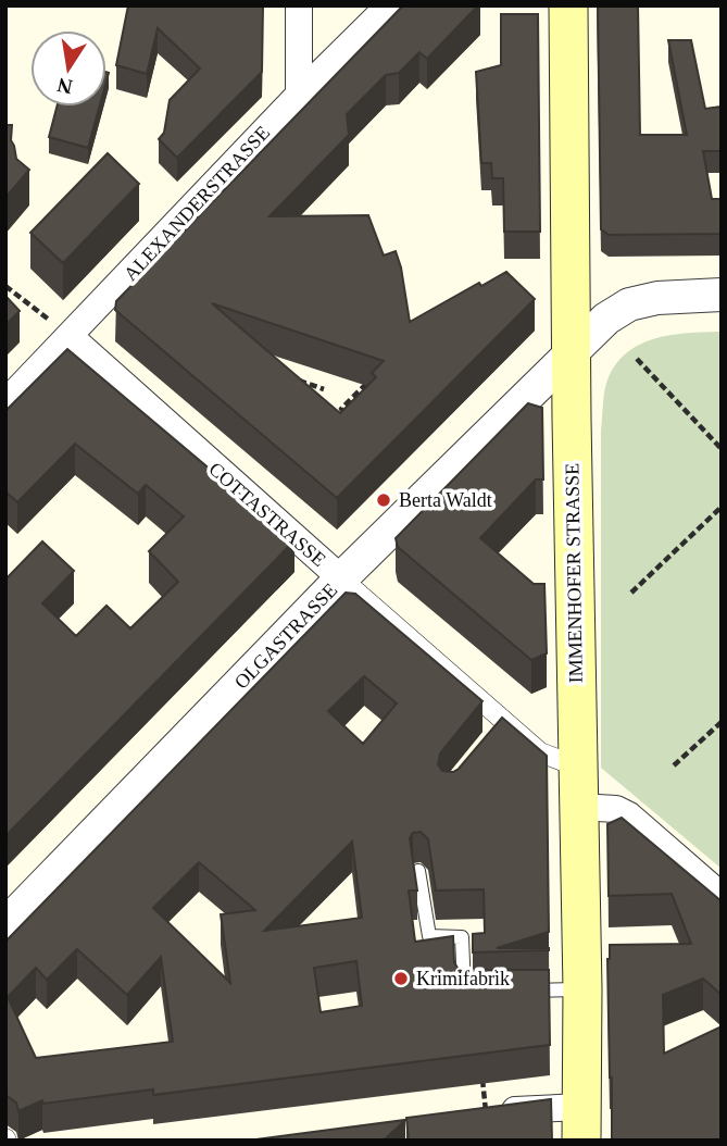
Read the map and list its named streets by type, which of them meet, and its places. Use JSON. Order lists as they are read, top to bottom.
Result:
{
  "streets": {
    "main road": ["IMMENHOFER STRASSE"],
    "street": ["ALEXANDERSTRASSE", "COTTASTRASSE", "OLGASTRASSE"]
  },
  "crossings": [
    ["ALEXANDERSTRASSE", "COTTASTRASSE"],
    ["COTTASTRASSE", "IMMENHOFER STRASSE"],
    ["COTTASTRASSE", "OLGASTRASSE"],
    ["IMMENHOFER STRASSE", "OLGASTRASSE"]
  ],
  "places": ["Berta Waldt", "Krimifabrik"],
  "north": "bottom"
}
